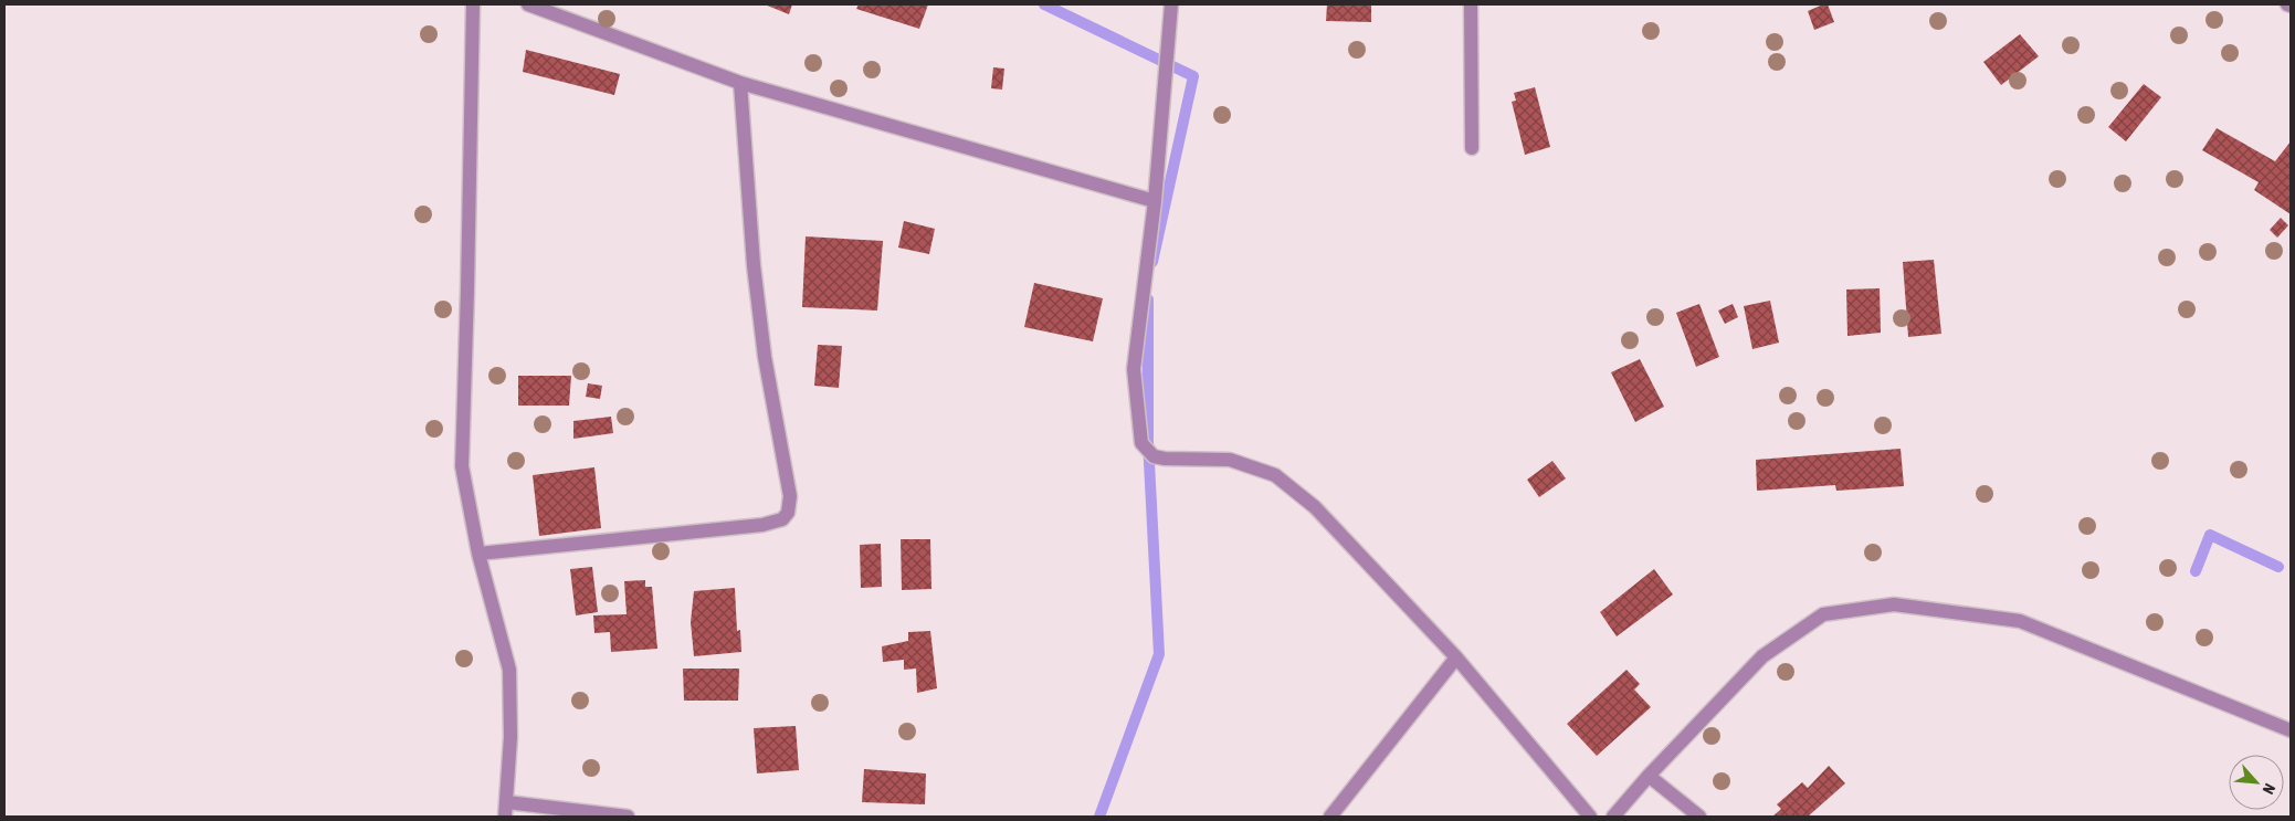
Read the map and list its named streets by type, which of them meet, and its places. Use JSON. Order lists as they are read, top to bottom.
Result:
{
  "north": "bottom right"
}
